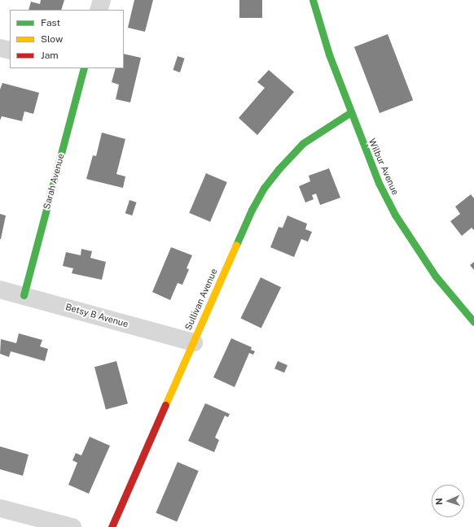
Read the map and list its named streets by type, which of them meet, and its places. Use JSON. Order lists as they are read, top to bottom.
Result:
{
  "streets": {
    "street": [
      "Wilbur Avenue",
      "Sarah Avenue",
      "Sullivan Avenue",
      "Betsy B Avenue"
    ]
  },
  "crossings": [
    ["Wilbur Avenue", "Sullivan Avenue"],
    ["Sarah Avenue", "Betsy B Avenue"],
    ["Sullivan Avenue", "Betsy B Avenue"]
  ],
  "legend": ["Fast", "Slow", "Jam"],
  "north": "left"
}
